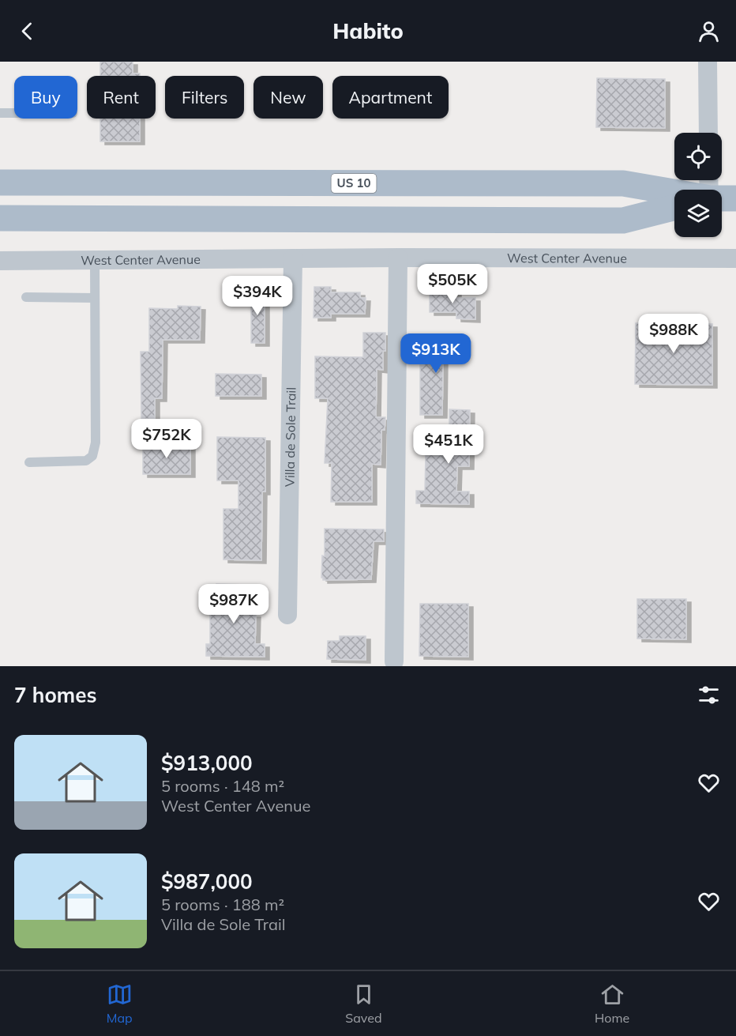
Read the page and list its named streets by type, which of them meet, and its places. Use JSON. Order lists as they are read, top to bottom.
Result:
{
  "streets": {
    "main road": ["US 10"],
    "street": ["West Center Avenue", "Villa de Sole Trail"]
  },
  "crossings": [
    ["West Center Avenue", "Villa de Sole Trail"]
  ],
  "page": {
    "header": "Habito",
    "chip": [
      "Buy",
      "Rent",
      "Filters",
      "New",
      "Apartment"
    ],
    "price": [
      "$505K",
      "$394K",
      "$988K",
      "$913K",
      "$752K",
      "$451K",
      "$987K"
    ],
    "heading": "7 homes",
    "list": [
      {
        "name": "$913,000",
        "note": "5 rooms · 148 m² · West Center Avenue"
      },
      {
        "name": "$987,000",
        "note": "5 rooms · 188 m² · Villa de Sole Trail"
      }
    ],
    "tabs": ["Map", "Saved", "Home"]
  }
}
